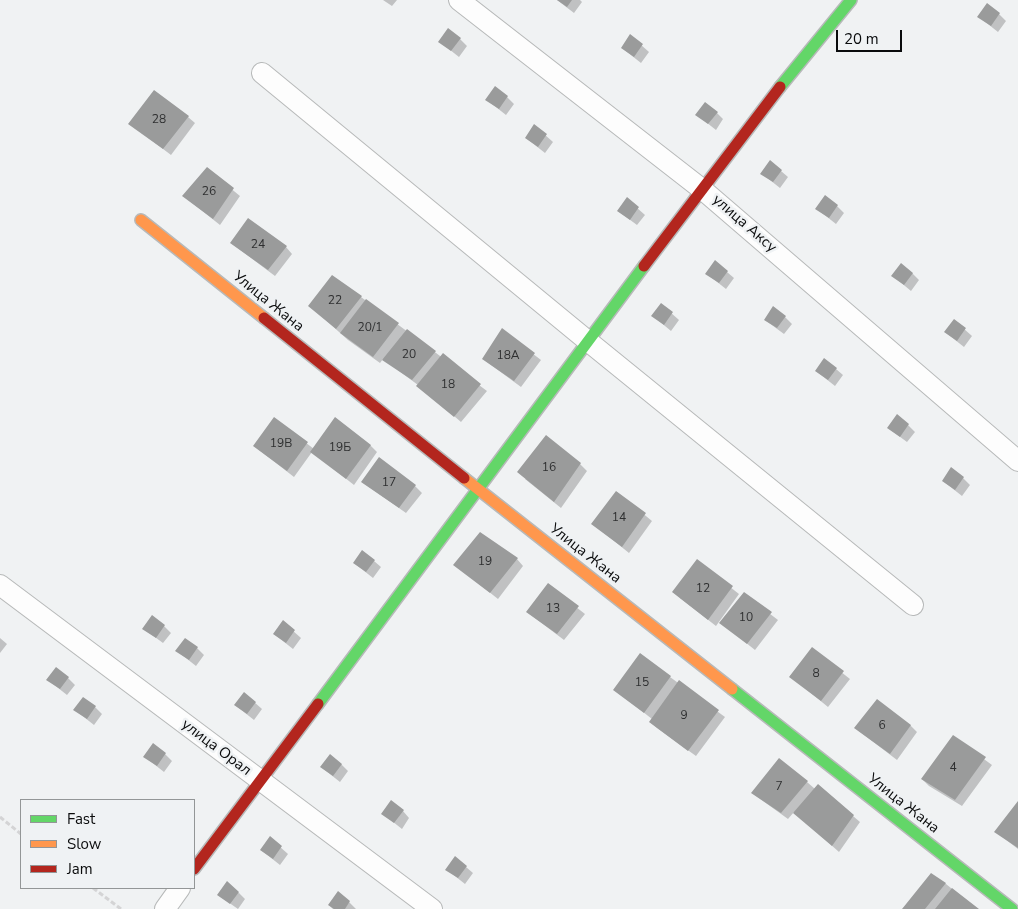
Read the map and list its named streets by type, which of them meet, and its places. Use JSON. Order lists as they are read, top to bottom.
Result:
{
  "streets": {
    "street": ["улица Аксу", "Улица Жана", "улица Орал"]
  },
  "house_numbers": [
    "28",
    "26",
    "24",
    "22",
    "20/1",
    "20",
    "18А",
    "18",
    "19В",
    "19Б",
    "16",
    "17",
    "14",
    "19",
    "12",
    "13",
    "10",
    "8",
    "15",
    "9",
    "6",
    "4",
    "7"
  ],
  "legend": ["Fast", "Slow", "Jam"],
  "scale_bar": "20 m"
}
